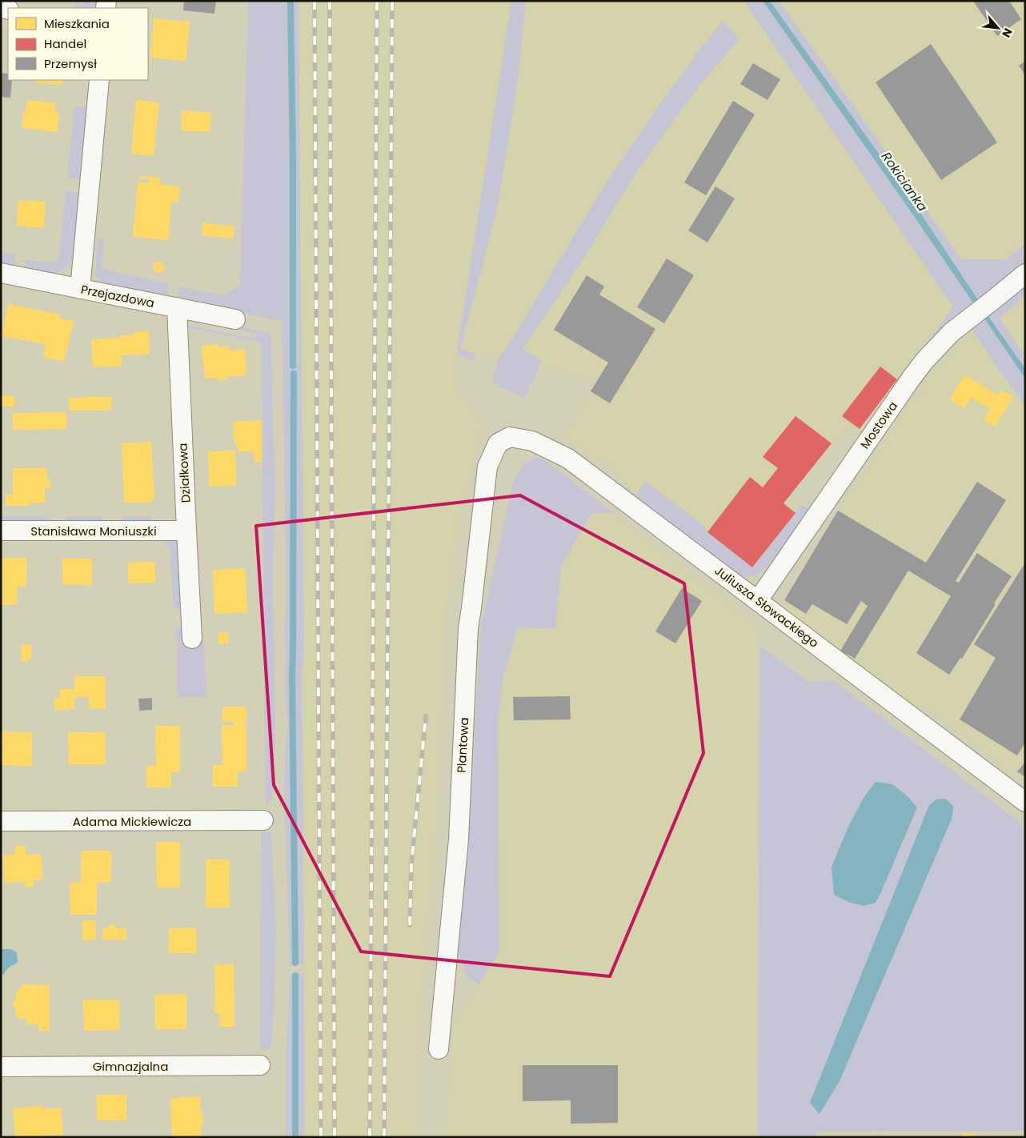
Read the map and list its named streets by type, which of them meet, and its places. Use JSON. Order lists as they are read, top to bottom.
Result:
{
  "streets": {
    "street": [
      "Przejazdowa",
      "Mostowa",
      "Działkowa",
      "Stanisława Moniuszki",
      "Juliusza Słowackiego",
      "Plantowa",
      "Adama Mickiewicza",
      "Gimnazjalna"
    ]
  },
  "crossings": [
    ["Przejazdowa", "Działkowa"],
    ["Mostowa", "Juliusza Słowackiego"],
    ["Działkowa", "Stanisława Moniuszki"],
    ["Juliusza Słowackiego", "Plantowa"]
  ],
  "water": ["Rokicianka"],
  "legend": ["Mieszkania", "Handel", "Przemysł"],
  "north": "bottom right"
}
